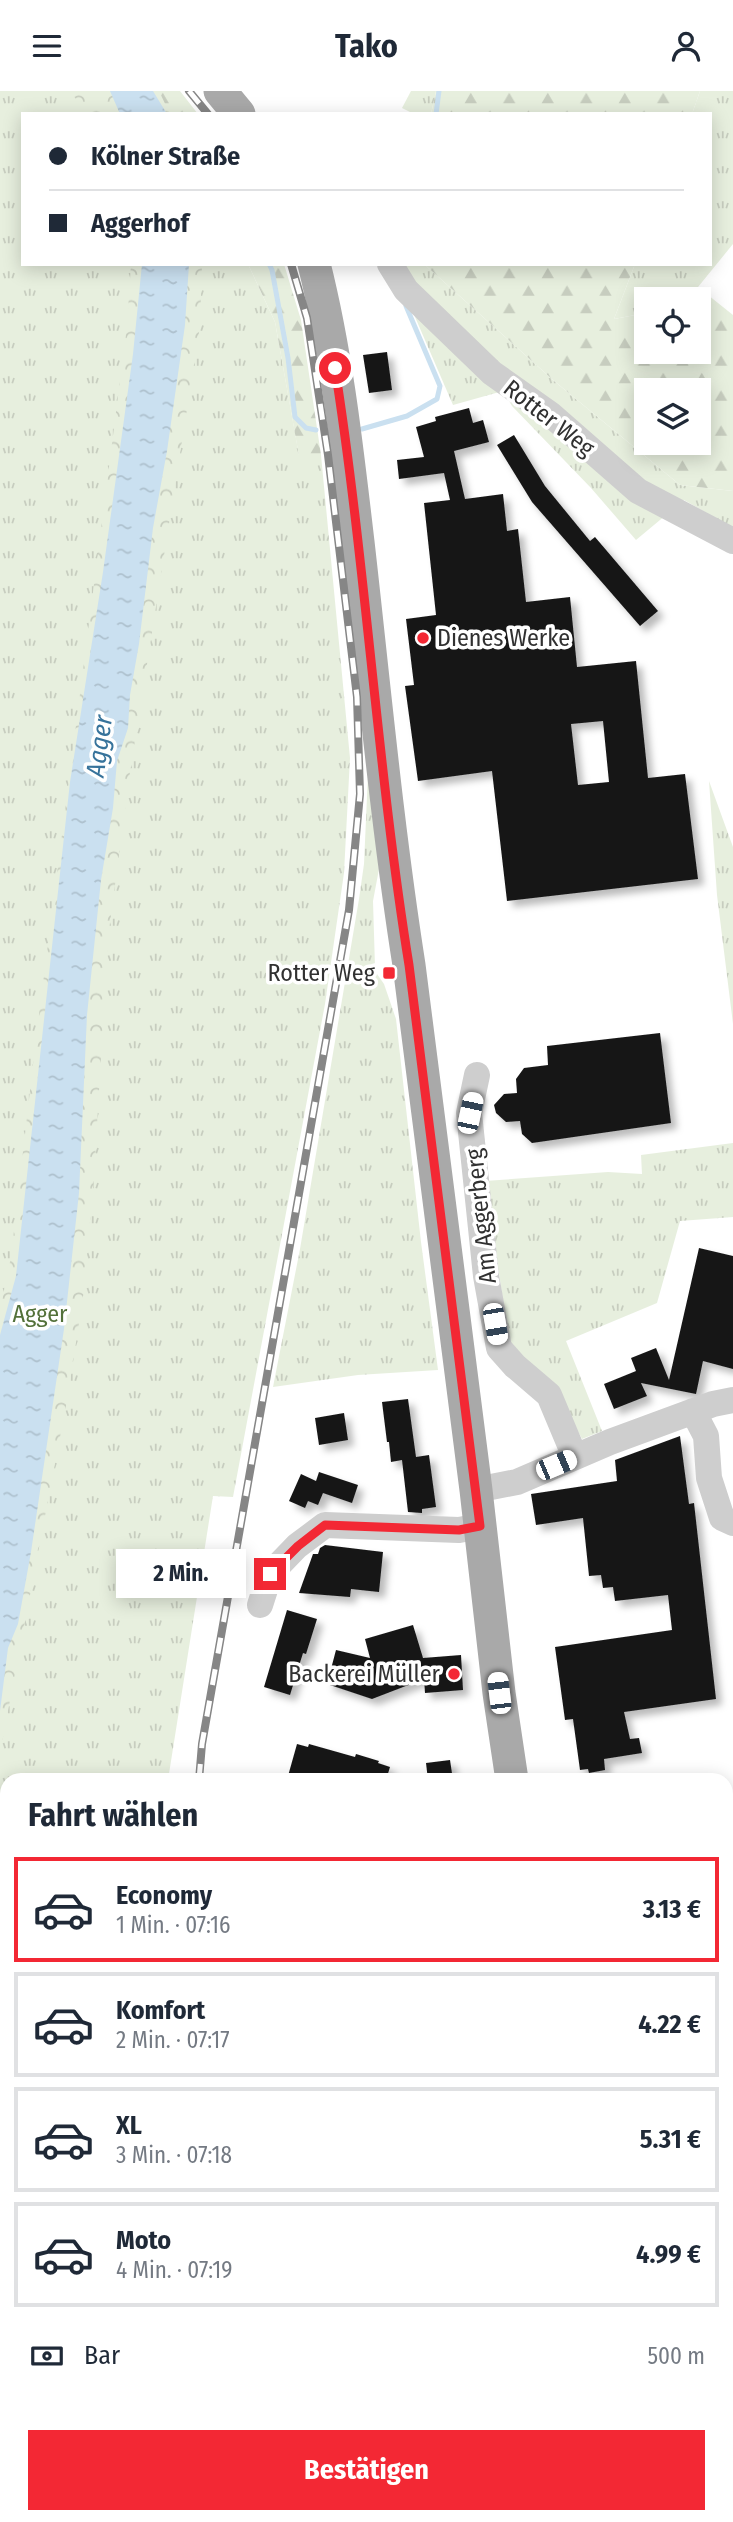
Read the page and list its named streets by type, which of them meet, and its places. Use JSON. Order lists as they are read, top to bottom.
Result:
{
  "streets": {
    "street": ["Rotter Weg", "Am Aggerberg"]
  },
  "water": ["Agger"],
  "parks": ["Agger"],
  "places": {
    "other": ["Dienes Werke", "Backerei Müller"],
    "transit": ["Rotter Weg"]
  },
  "page": {
    "header": "Tako",
    "banner": ["Kölner Straße", "Aggerhof"],
    "bubble": "2 Min.",
    "heading": "Fahrt wählen",
    "list": [
      {
        "name": "Economy",
        "note": "1 Min. · 07:16",
        "value": "3.13 €"
      },
      {
        "name": "Komfort",
        "note": "2 Min. · 07:17",
        "value": "4.22 €"
      },
      {
        "name": "XL",
        "note": "3 Min. · 07:18",
        "value": "5.31 €"
      },
      {
        "name": "Moto",
        "note": "4 Min. · 07:19",
        "value": "4.99 €"
      }
    ],
    "pay": ["Bar", "500 m"],
    "buttons": "Bestätigen"
  }
}
